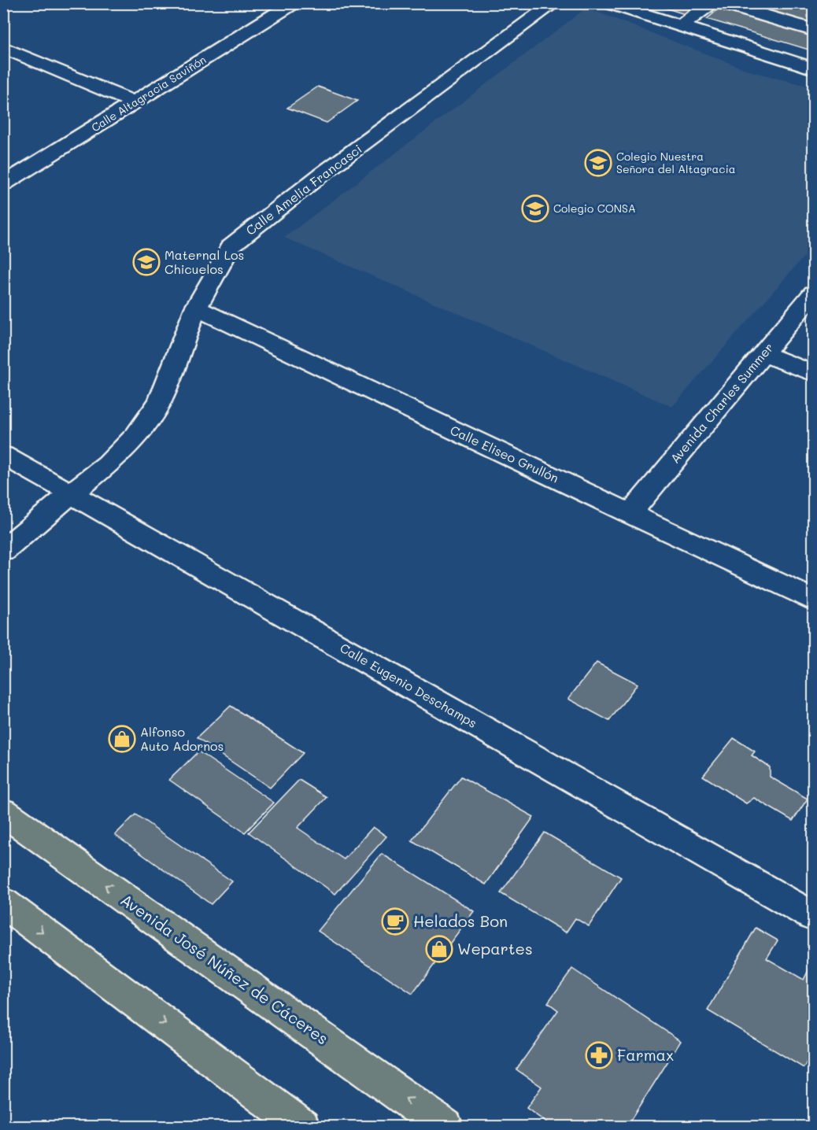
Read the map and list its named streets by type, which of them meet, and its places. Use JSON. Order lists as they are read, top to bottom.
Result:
{
  "streets": {
    "main road": ["Avenida José Núñez de Cáceres"],
    "street": [
      "Calle Altagracia Saviñón",
      "Calle Amelia Francasci",
      "Avenida Charles Summer",
      "Calle Eliseo Grullón",
      "Calle Eugenio Deschamps"
    ]
  },
  "crossings": [
    ["Calle Amelia Francasci", "Calle Eliseo Grullón"],
    ["Calle Amelia Francasci", "Calle Eugenio Deschamps"],
    ["Avenida Charles Summer", "Calle Eliseo Grullón"]
  ],
  "places": {
    "school or university": ["Colegio Nuestra Señora del Altagracia", "Colegio CONSA", "Maternal Los Chicuelos"],
    "shop": ["Alfonso Auto Adornos", "Wepartes"],
    "cafe": ["Helados Bon"],
    "pharmacy": ["Farmax"]
  }
}
